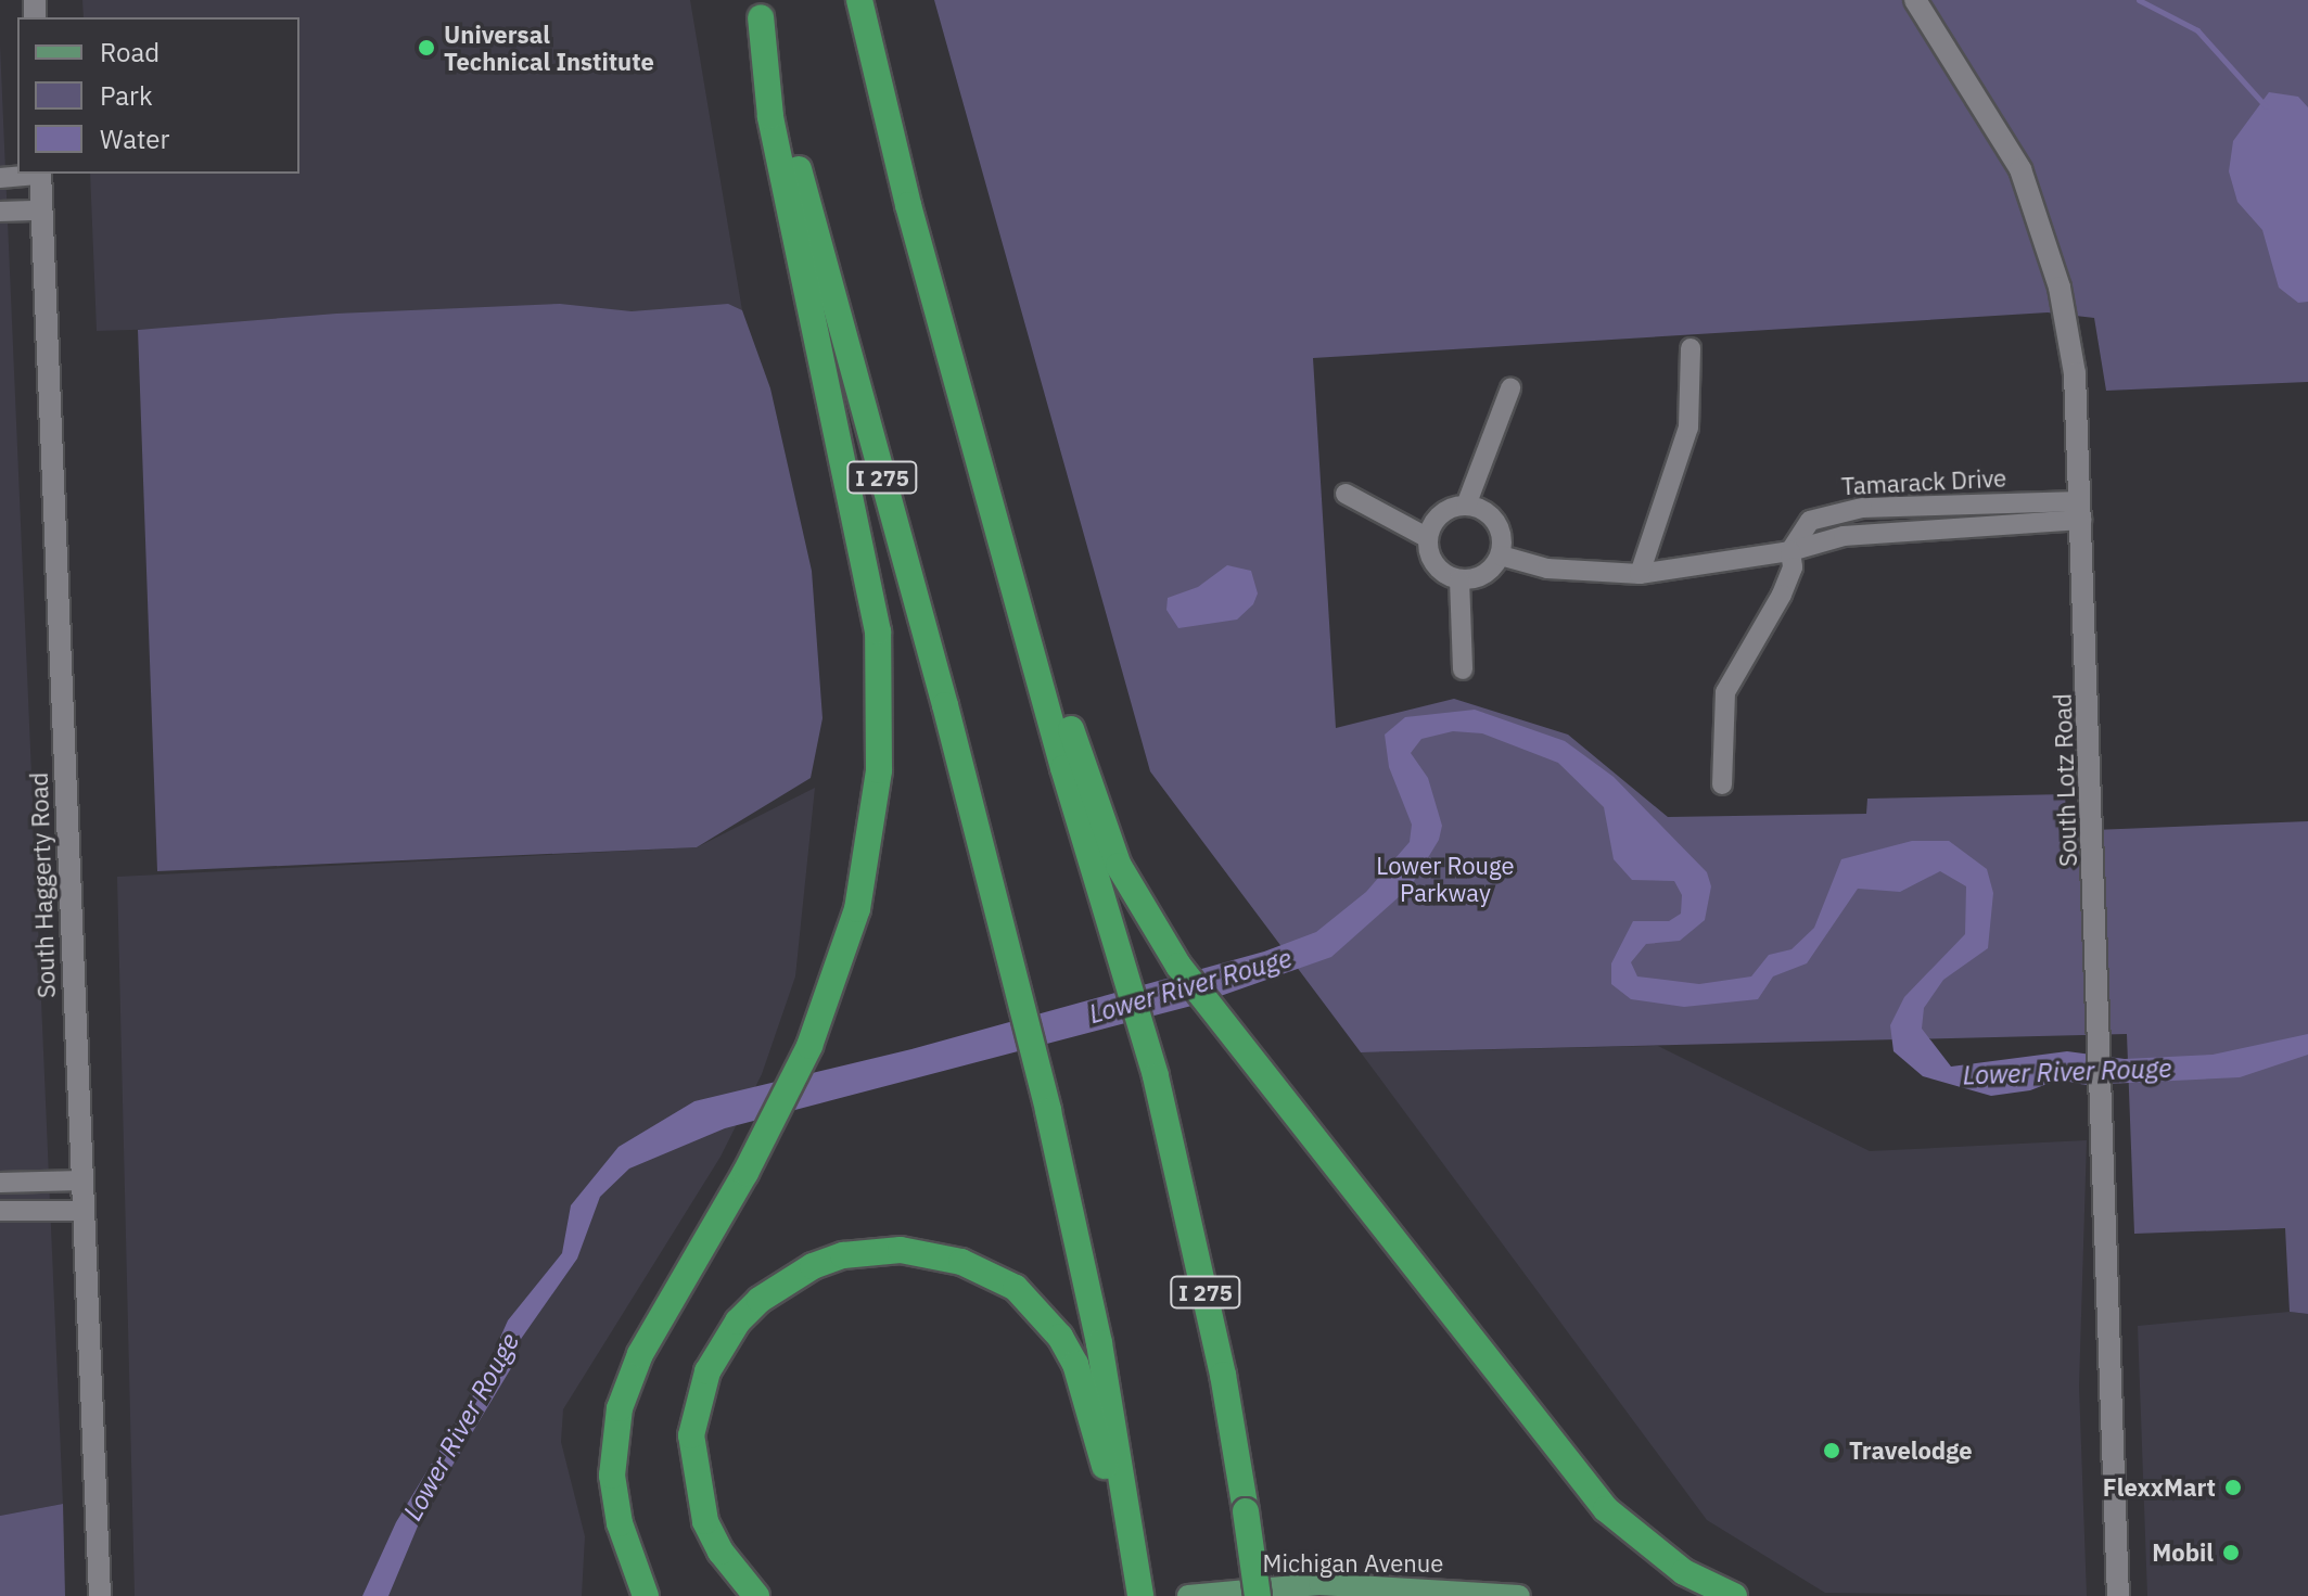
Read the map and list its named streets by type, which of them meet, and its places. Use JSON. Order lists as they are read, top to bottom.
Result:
{
  "streets": {
    "highway": ["I 275"],
    "main road": ["Michigan Avenue"],
    "street": ["Tamarack Drive", "South Lotz Road", "South Haggerty Road"]
  },
  "crossings": [
    ["Tamarack Drive", "South Lotz Road"]
  ],
  "water": ["Lower River Rouge"],
  "parks": ["Lower Rouge Parkway"],
  "places": [
    "Universal Technical Institute",
    "Travelodge",
    "FlexxMart",
    "Mobil"
  ],
  "legend": ["Road", "Park", "Water"]
}
